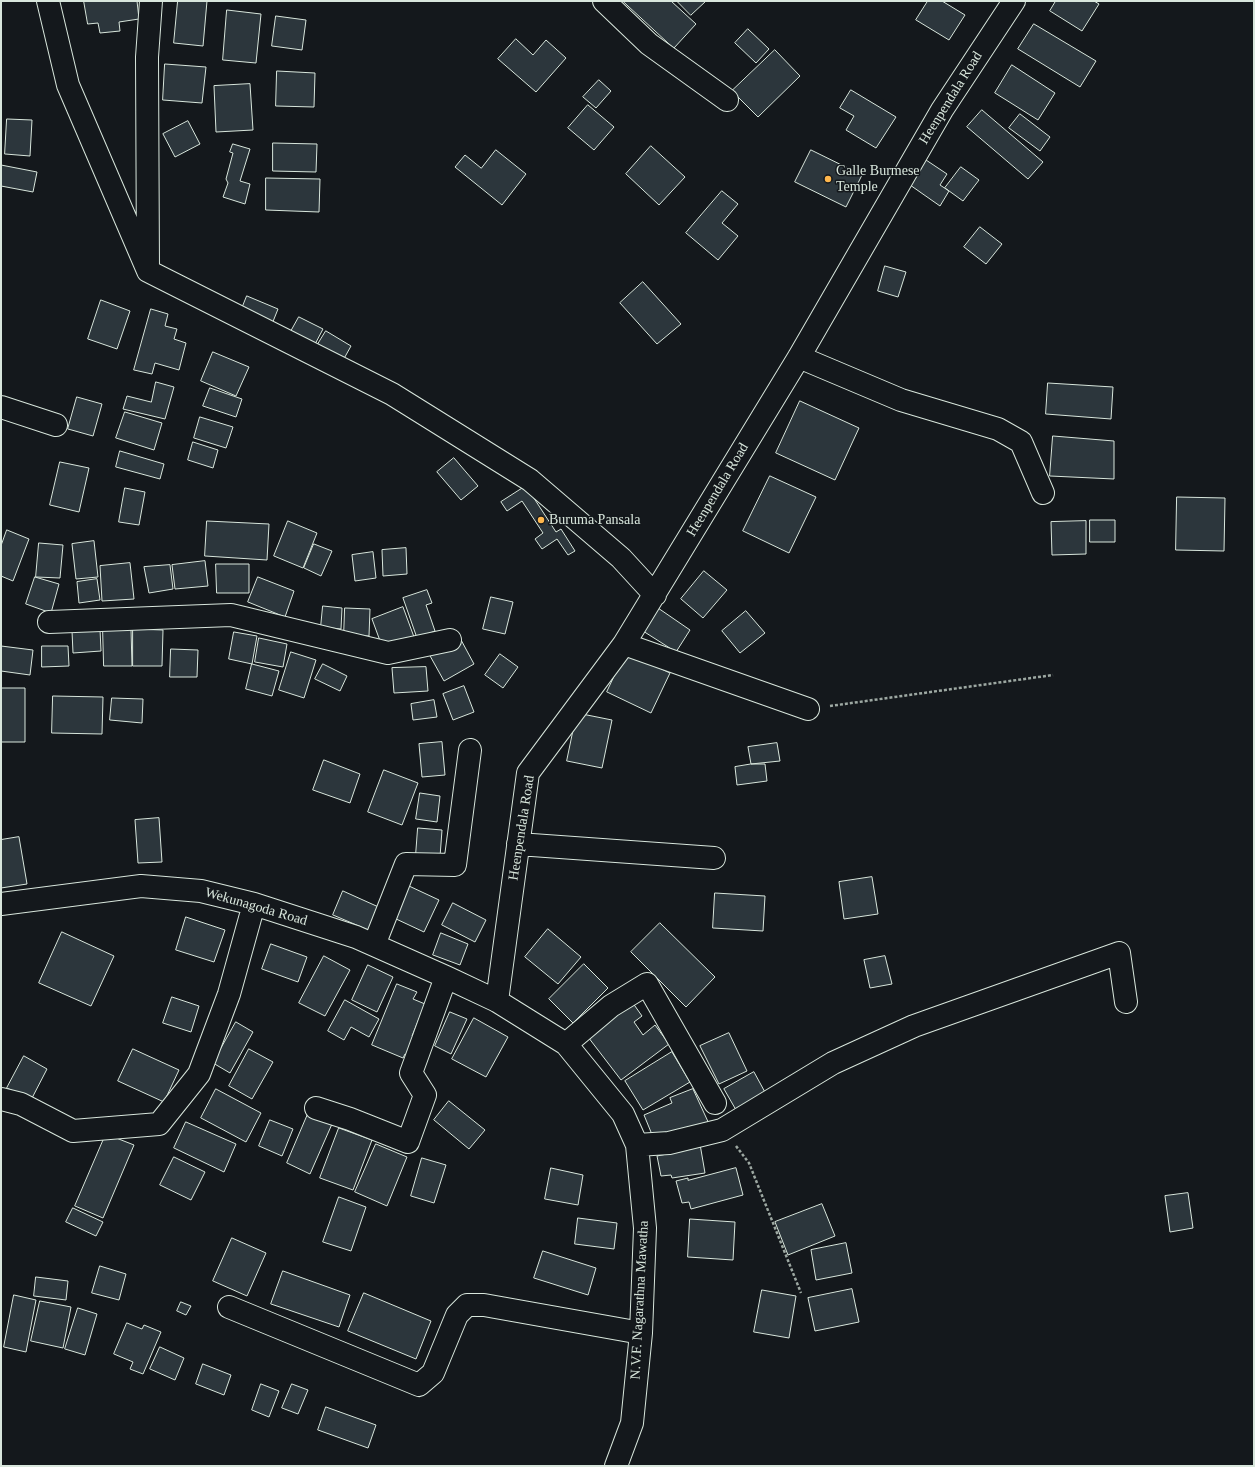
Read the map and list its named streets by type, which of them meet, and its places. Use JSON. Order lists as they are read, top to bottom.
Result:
{
  "streets": {
    "street": ["Heenpendala Road", "Wekunagoda Road", "N.V.F. Nagarathna Mawatha"]
  },
  "crossings": [
    ["Heenpendala Road", "Wekunagoda Road"],
    ["Heenpendala Road", "N.V.F. Nagarathna Mawatha"],
    ["Wekunagoda Road", "N.V.F. Nagarathna Mawatha"]
  ],
  "places": ["Galle Burmese Temple", "Buruma Pansala"]
}
